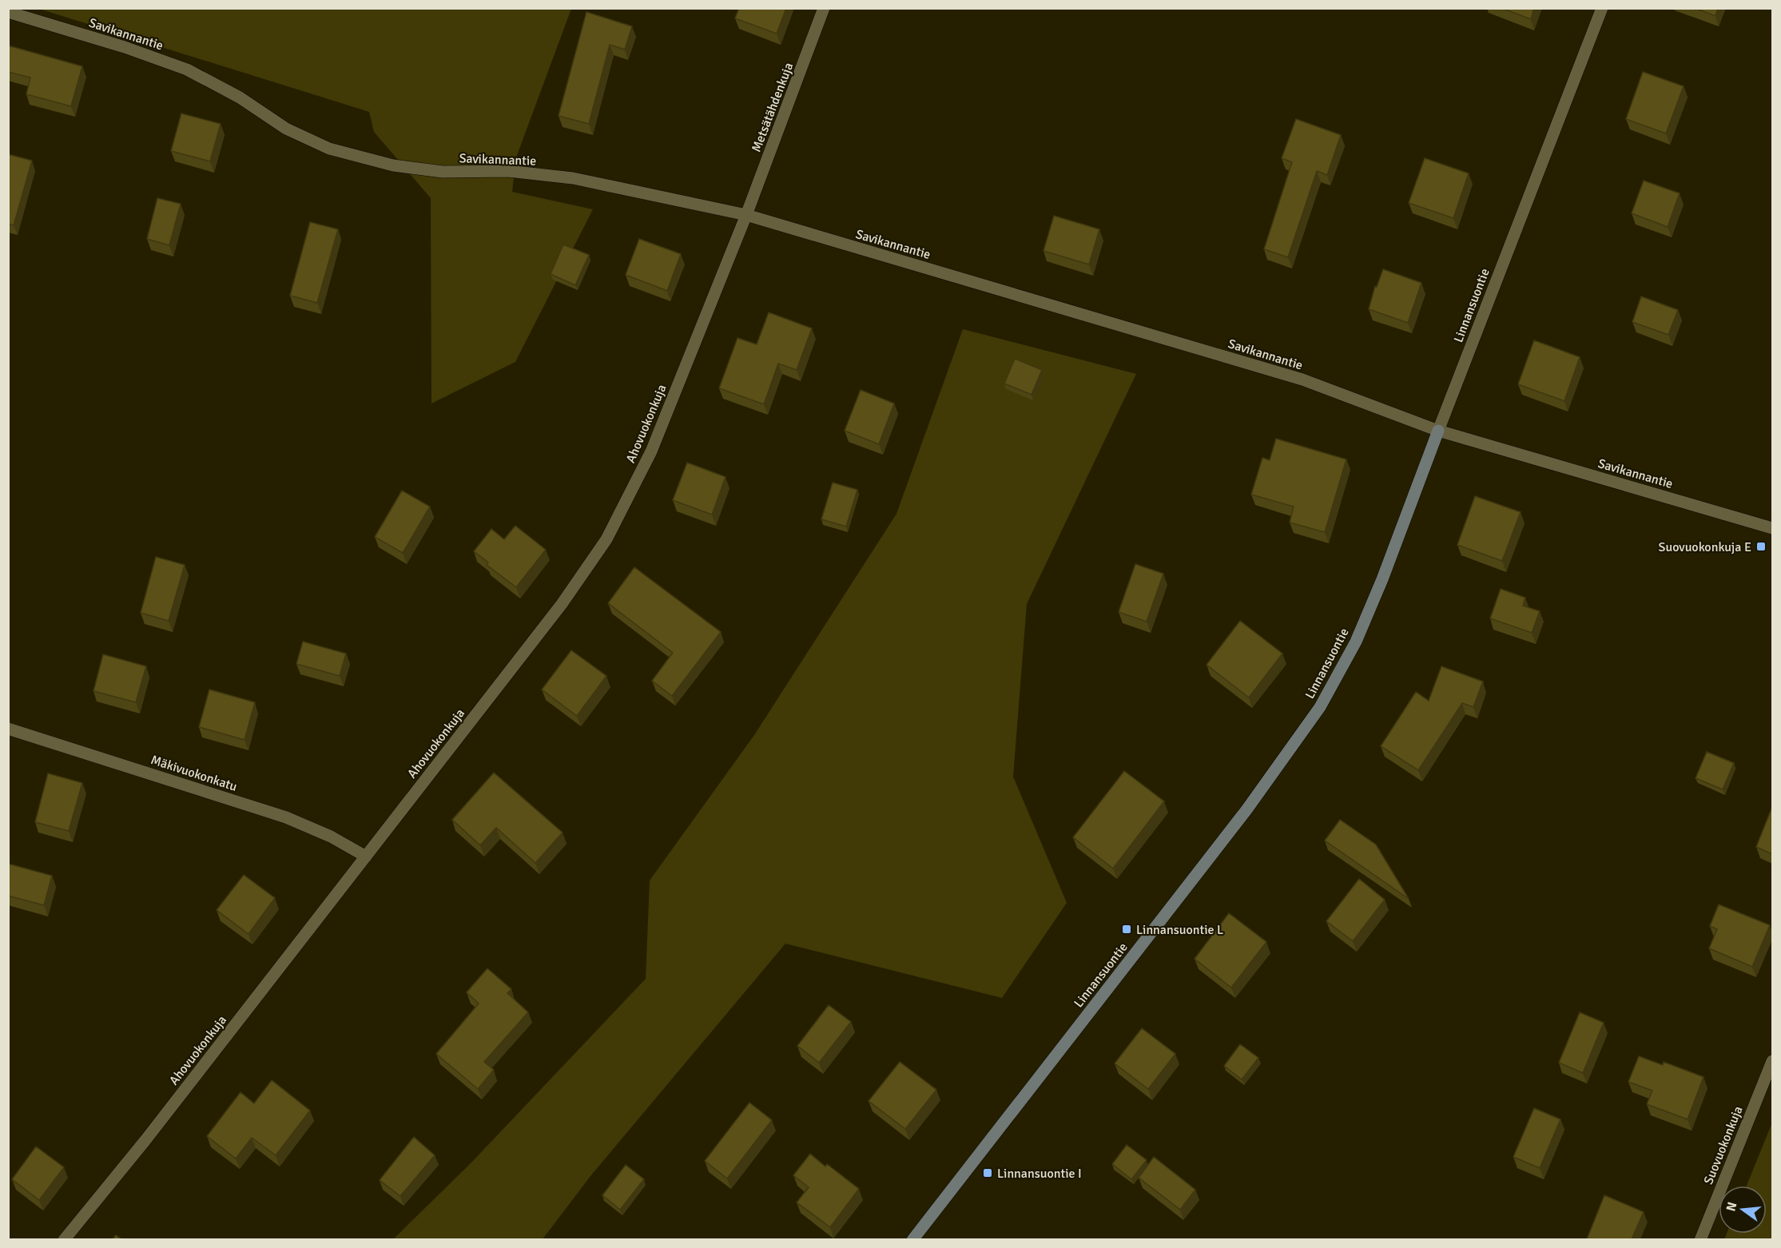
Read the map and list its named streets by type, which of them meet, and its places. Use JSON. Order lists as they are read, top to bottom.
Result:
{
  "streets": {
    "street": [
      "Savikannantie",
      "Metsätähdenkuja",
      "Linnansuontie",
      "Ahovuokonkuja",
      "Mäkivuokonkatu",
      "Suovuokonkuja"
    ]
  },
  "crossings": [
    ["Savikannantie", "Metsätähdenkuja"],
    ["Savikannantie", "Linnansuontie"],
    ["Savikannantie", "Ahovuokonkuja"],
    ["Metsätähdenkuja", "Ahovuokonkuja"],
    ["Ahovuokonkuja", "Mäkivuokonkatu"]
  ],
  "places": {
    "transit": ["Suovuokonkuja E", "Linnansuontie L", "Linnansuontie I"]
  },
  "north": "left"
}
